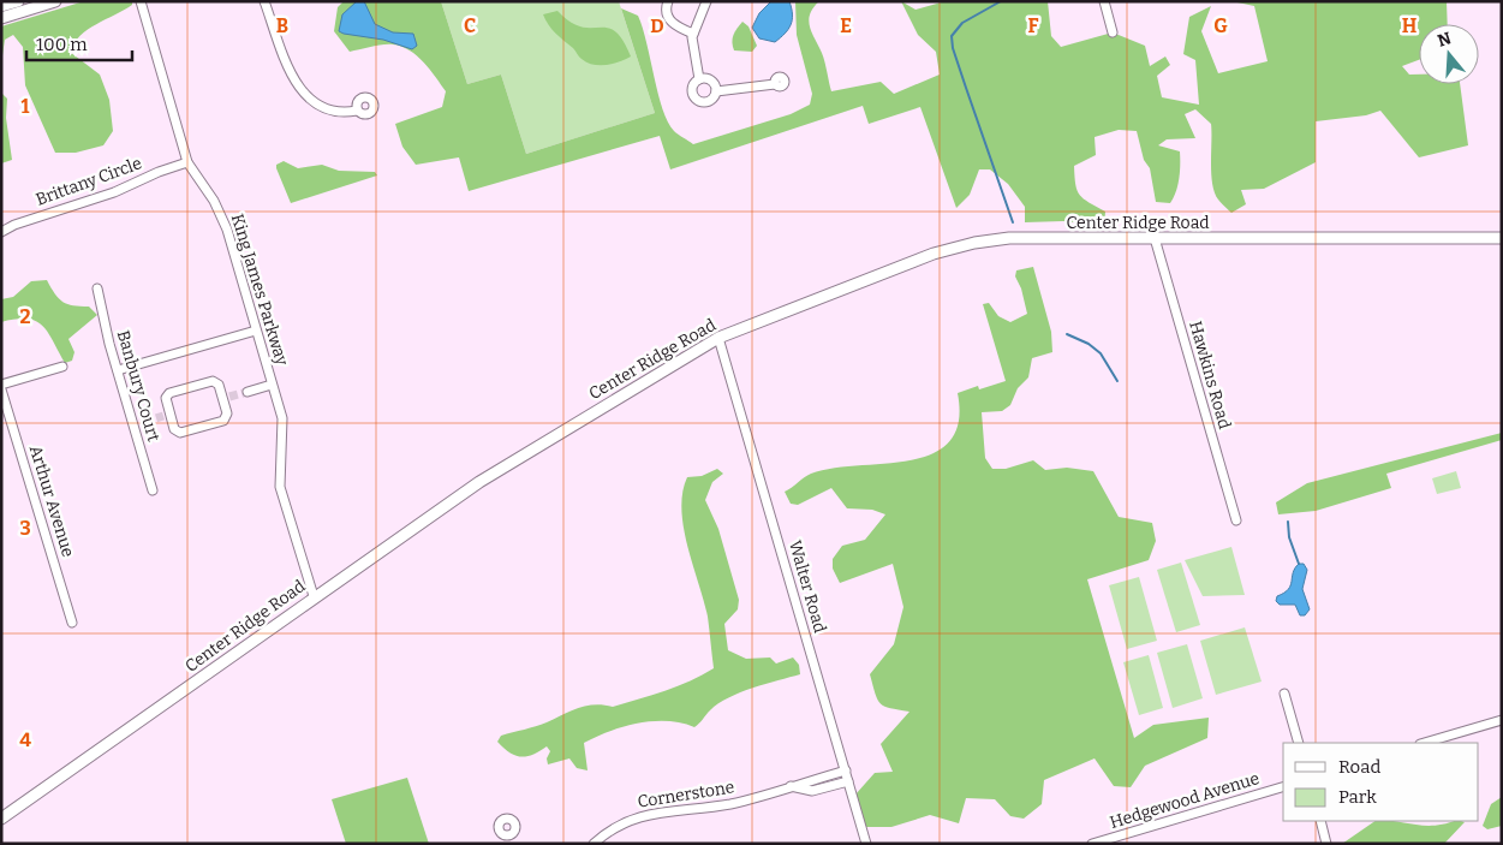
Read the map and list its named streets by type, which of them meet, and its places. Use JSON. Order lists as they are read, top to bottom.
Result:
{
  "streets": {
    "main road": ["Center Ridge Road"],
    "street": [
      "Brittany Circle",
      "King James Parkway",
      "Hawkins Road",
      "Banbury Court",
      "Arthur Avenue",
      "Walter Road",
      "Cornerstone",
      "Hedgewood Avenue"
    ]
  },
  "crossings": [
    ["Brittany Circle", "King James Parkway"],
    ["Center Ridge Road", "King James Parkway"],
    ["Center Ridge Road", "Hawkins Road"],
    ["Center Ridge Road", "Walter Road"],
    ["Walter Road", "Cornerstone"]
  ],
  "legend": ["Road", "Park"],
  "scale_bar": "100 m",
  "north": "top",
  "grid": {
    "columns": [
      "B",
      "C",
      "D",
      "E",
      "F",
      "G",
      "H"
    ],
    "rows": [
      "1",
      "2",
      "3",
      "4"
    ]
  }
}
